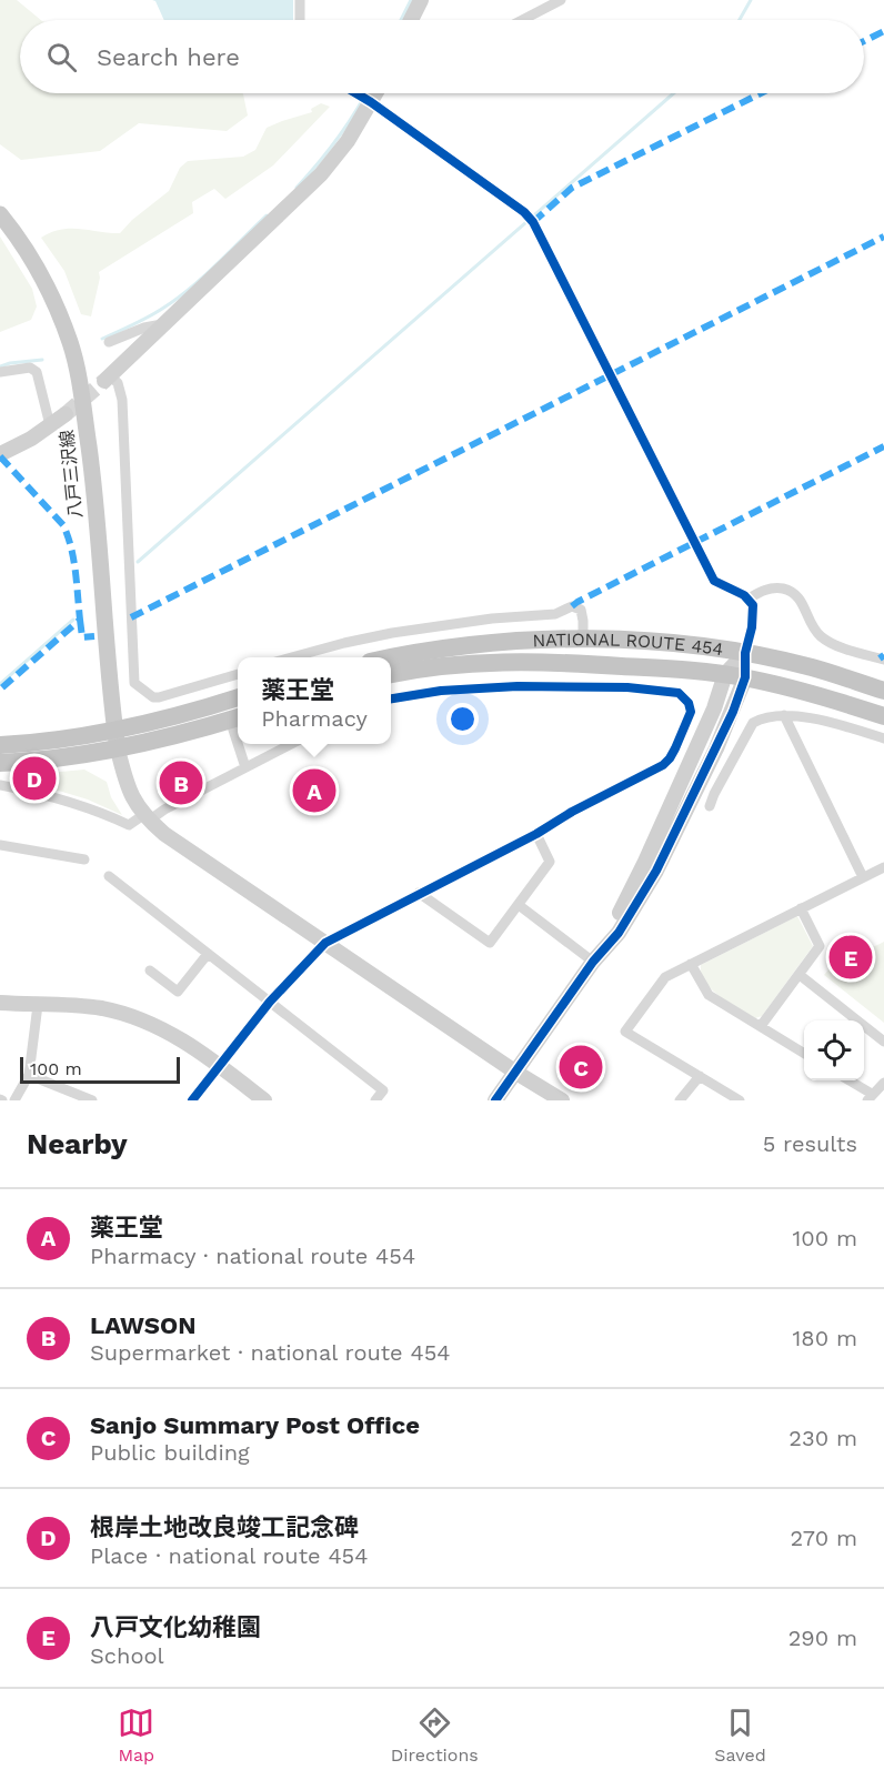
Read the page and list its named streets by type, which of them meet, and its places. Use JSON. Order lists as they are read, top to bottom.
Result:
{
  "streets": {
    "highway": ["NATIONAL ROUTE 454"],
    "main road": ["八戸三沢線"]
  },
  "scale_bar": "100 m",
  "page": {
    "search": "Search here",
    "popup": ["薬王堂", "Pharmacy"],
    "pins": [
      "D",
      "B",
      "A",
      "E",
      "C"
    ],
    "scale": "100 m",
    "heading": ["Nearby", "5 results"],
    "list": [
      {
        "mark": "A",
        "name": "薬王堂",
        "note": "Pharmacy · national route 454",
        "value": "100 m"
      },
      {
        "mark": "B",
        "name": "LAWSON",
        "note": "Supermarket · national route 454",
        "value": "180 m"
      },
      {
        "mark": "C",
        "name": "Sanjo Summary Post Office",
        "note": "Public building",
        "value": "230 m"
      },
      {
        "mark": "D",
        "name": "根岸土地改良竣工記念碑",
        "note": "Place · national route 454",
        "value": "270 m"
      },
      {
        "mark": "E",
        "name": "八戸文化幼稚園",
        "note": "School",
        "value": "290 m"
      }
    ],
    "nav": ["Map", "Directions", "Saved"]
  }
}
